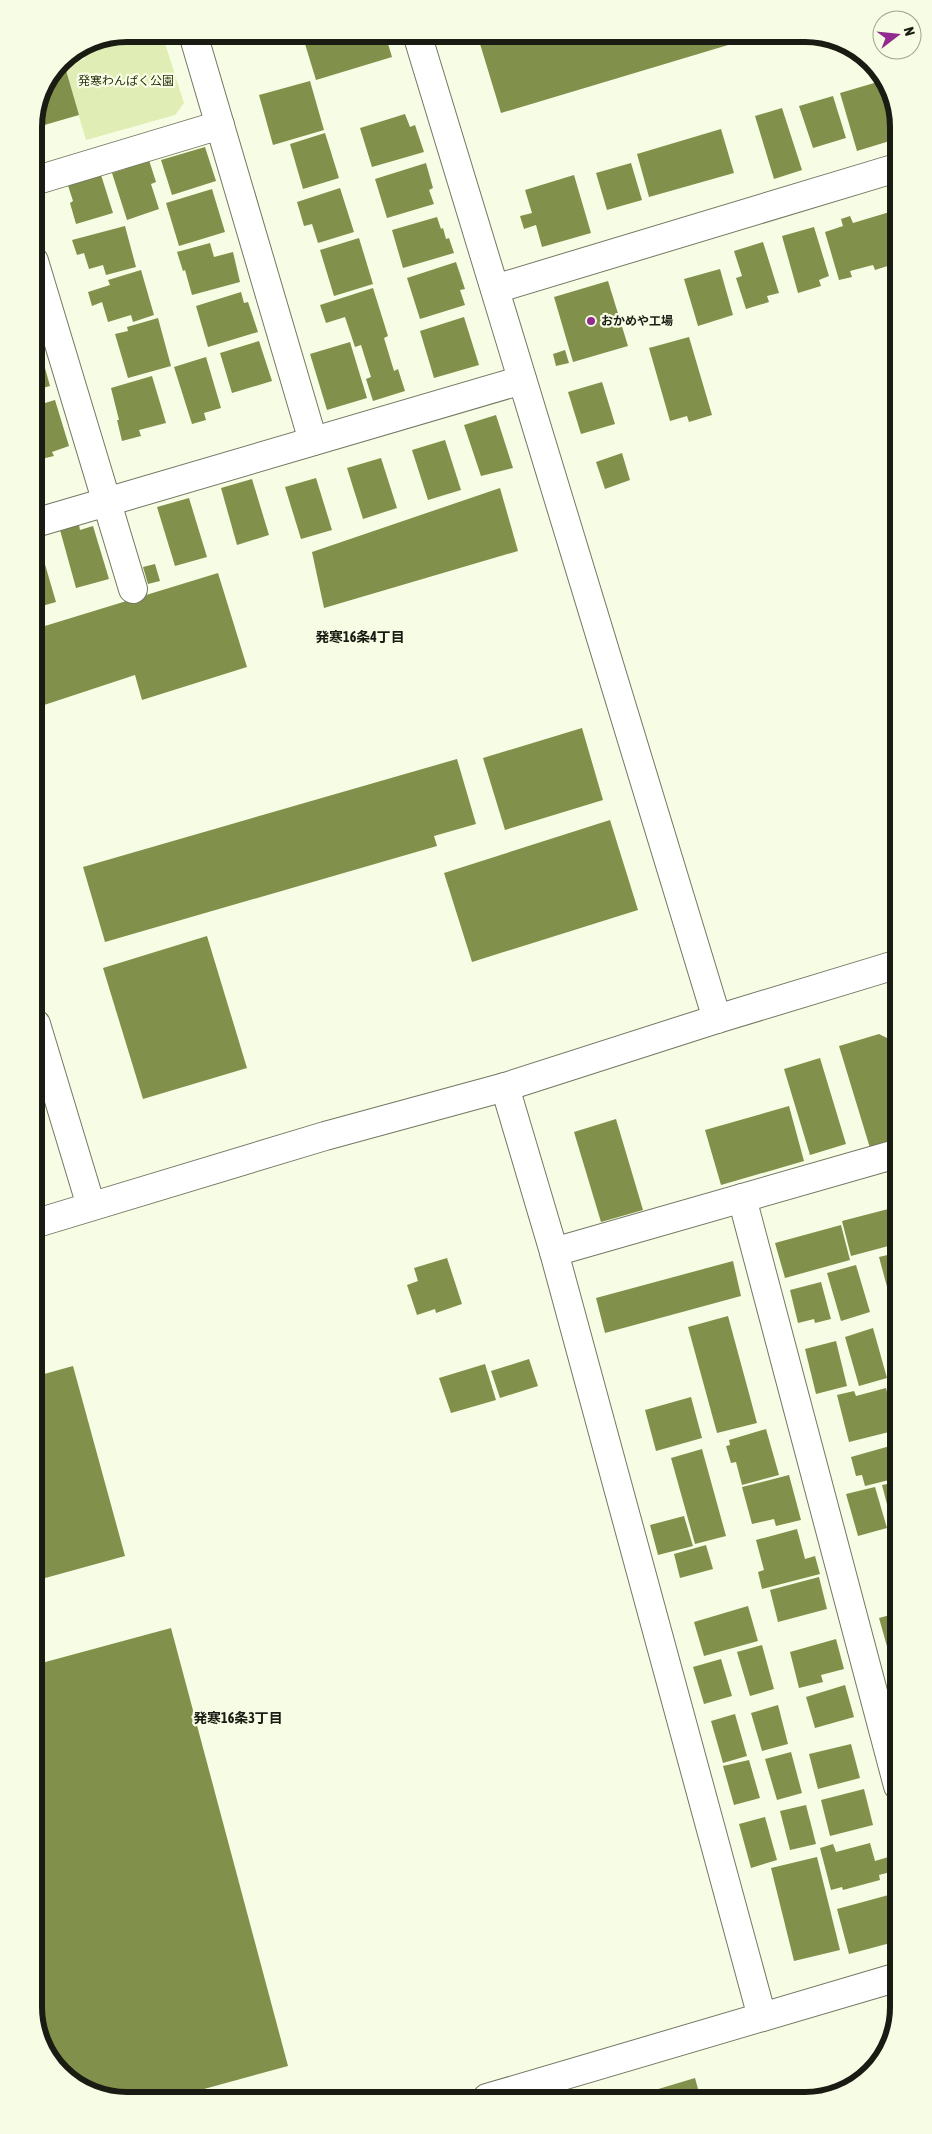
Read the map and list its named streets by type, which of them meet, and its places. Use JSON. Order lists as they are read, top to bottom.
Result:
{
  "districts": ["発寒16条4丁目", "発寒16条3丁目"],
  "parks": ["発寒わんぱく公園"],
  "places": ["おかめや工場"],
  "north": "right"
}
